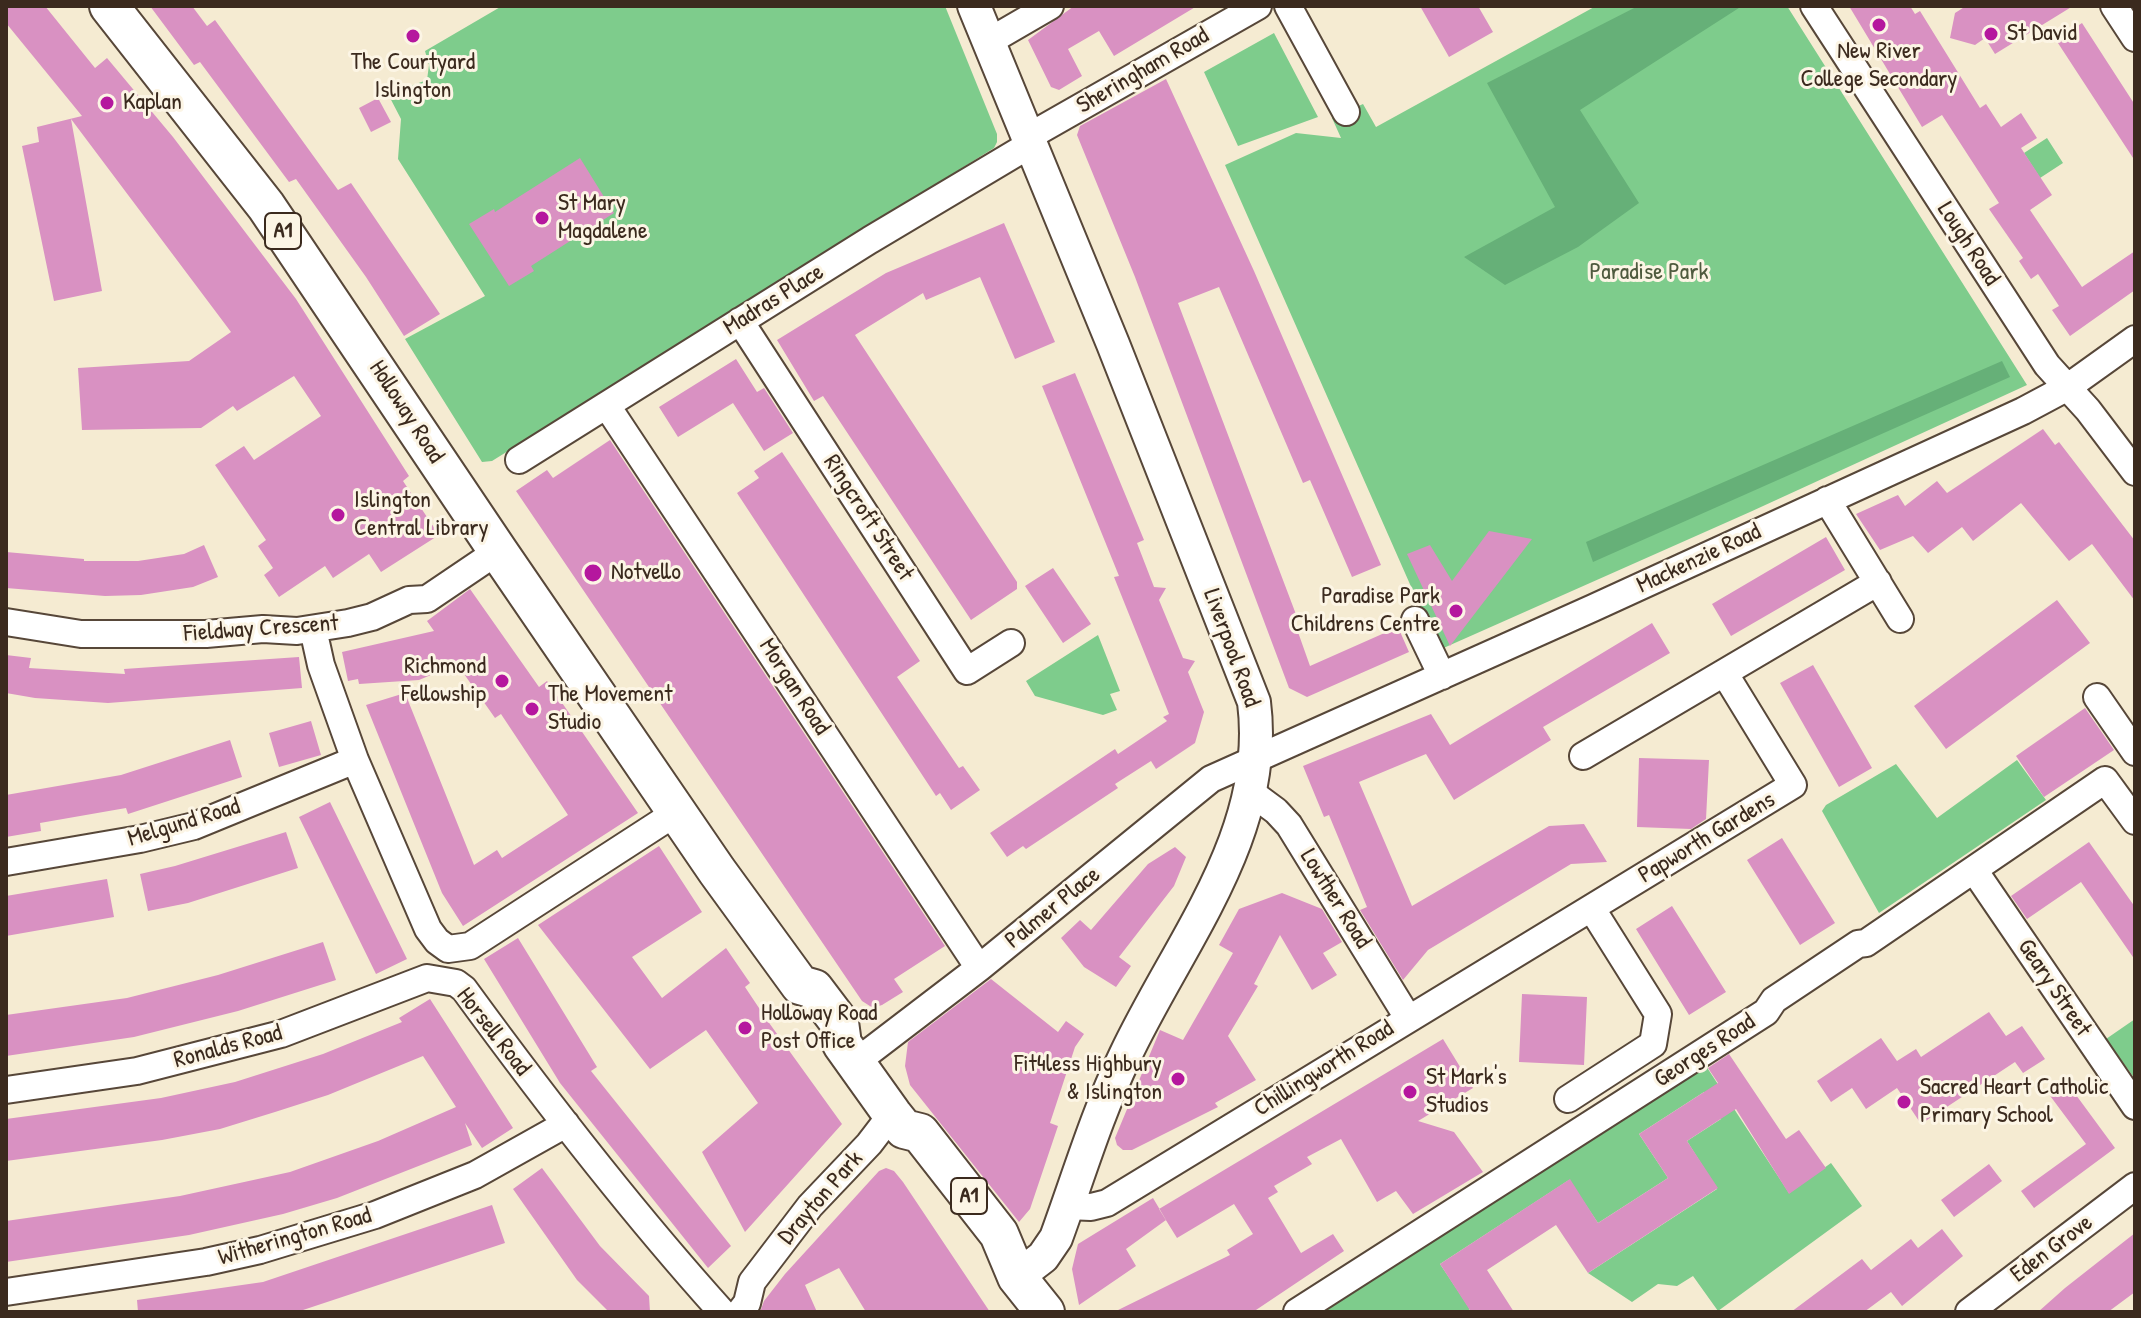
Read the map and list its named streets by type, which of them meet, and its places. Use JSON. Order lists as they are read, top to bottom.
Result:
{
  "streets": {
    "highway": ["A1", "Holloway Road"],
    "main road": ["Liverpool Road"],
    "street": [
      "Sheringham Road",
      "Lough Road",
      "Madras Place",
      "Ringcroft Street",
      "Mackenzie Road",
      "Fieldway Crescent",
      "Morgan Road",
      "Melgund Road",
      "Papworth Gardens",
      "Lowther Road",
      "Palmer Place",
      "Geary Street",
      "Horsell Road",
      "Ronalds Road",
      "Georges Road",
      "Chillingworth Road",
      "Drayton Park",
      "Witherington Road",
      "Eden Grove"
    ]
  },
  "crossings": [
    ["Sheringham Road", "Madras Place"],
    ["Sheringham Road", "Liverpool Road"],
    ["Lough Road", "Mackenzie Road"],
    ["Madras Place", "Ringcroft Street"],
    ["Madras Place", "Liverpool Road"],
    ["Madras Place", "Morgan Road"],
    ["Holloway Road", "Fieldway Crescent"],
    ["Holloway Road", "Liverpool Road"],
    ["Holloway Road", "Palmer Place"],
    ["Holloway Road", "Drayton Park"],
    ["Mackenzie Road", "Liverpool Road"],
    ["Mackenzie Road", "Lowther Road"],
    ["Mackenzie Road", "Palmer Place"],
    ["Liverpool Road", "Lowther Road"],
    ["Liverpool Road", "Palmer Place"],
    ["Liverpool Road", "Chillingworth Road"],
    ["Morgan Road", "Palmer Place"],
    ["Papworth Gardens", "Chillingworth Road"],
    ["Lowther Road", "Palmer Place"],
    ["Lowther Road", "Chillingworth Road"],
    ["Geary Street", "Georges Road"],
    ["Horsell Road", "Ronalds Road"],
    ["Horsell Road", "Drayton Park"],
    ["Horsell Road", "Witherington Road"]
  ],
  "parks": ["Paradise Park"],
  "places": [
    "New River College Secondary",
    "St David",
    "The Courtyard Islington",
    "Kaplan",
    "St Mary Magdalene",
    "Islington Central Library",
    "Notvello",
    "Paradise Park Childrens Centre",
    "Richmond Fellowship",
    "The Movement Studio",
    "Holloway Road Post Office",
    "Fit4less Highbury & Islington",
    "St Mark's Studios",
    "Sacred Heart Catholic Primary School"
  ]
}
